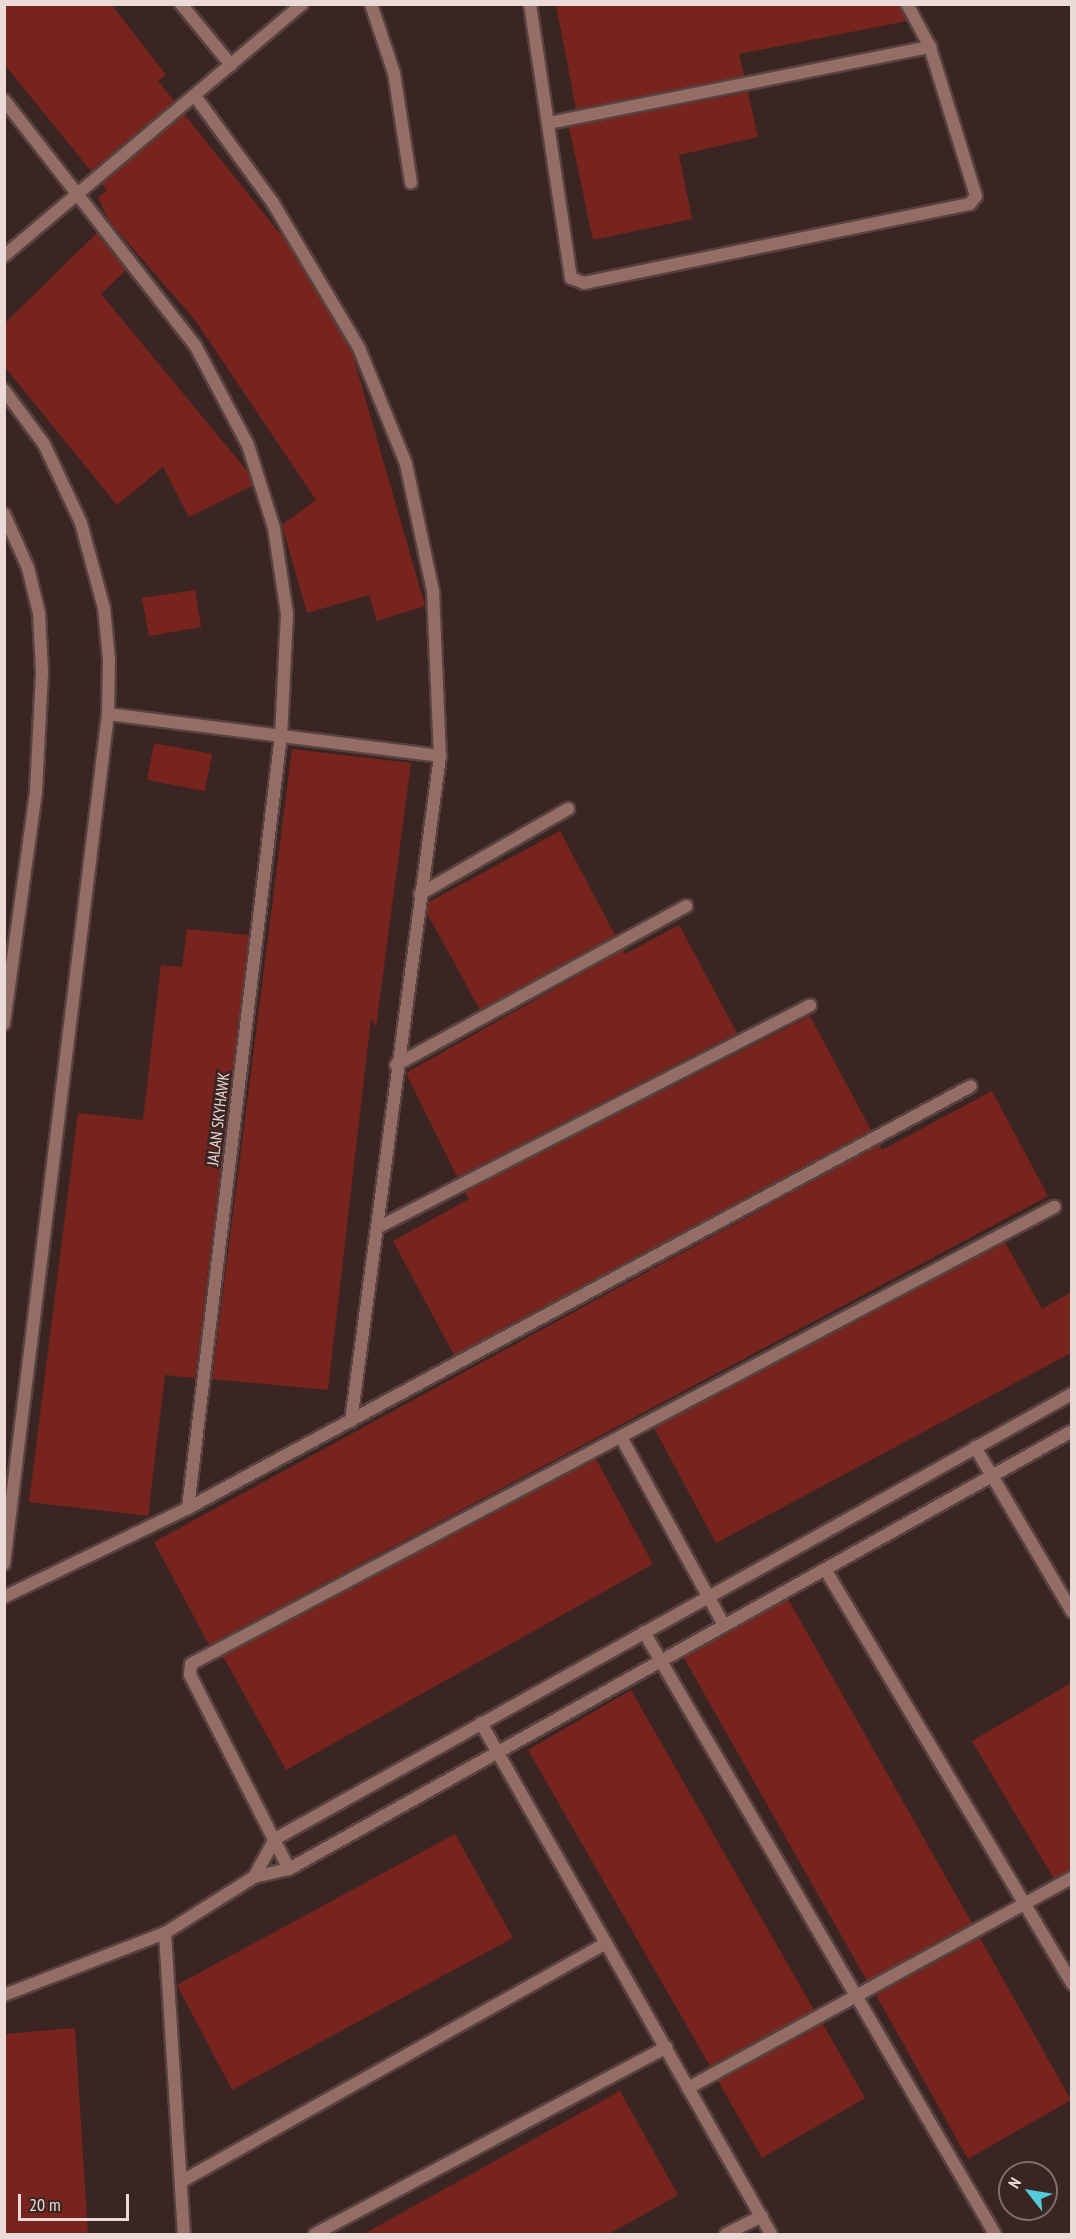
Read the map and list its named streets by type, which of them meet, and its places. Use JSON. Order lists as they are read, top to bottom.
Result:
{
  "streets": {
    "street": ["JALAN SKYHAWK"]
  },
  "scale_bar": "20 m",
  "north": "top left"
}
